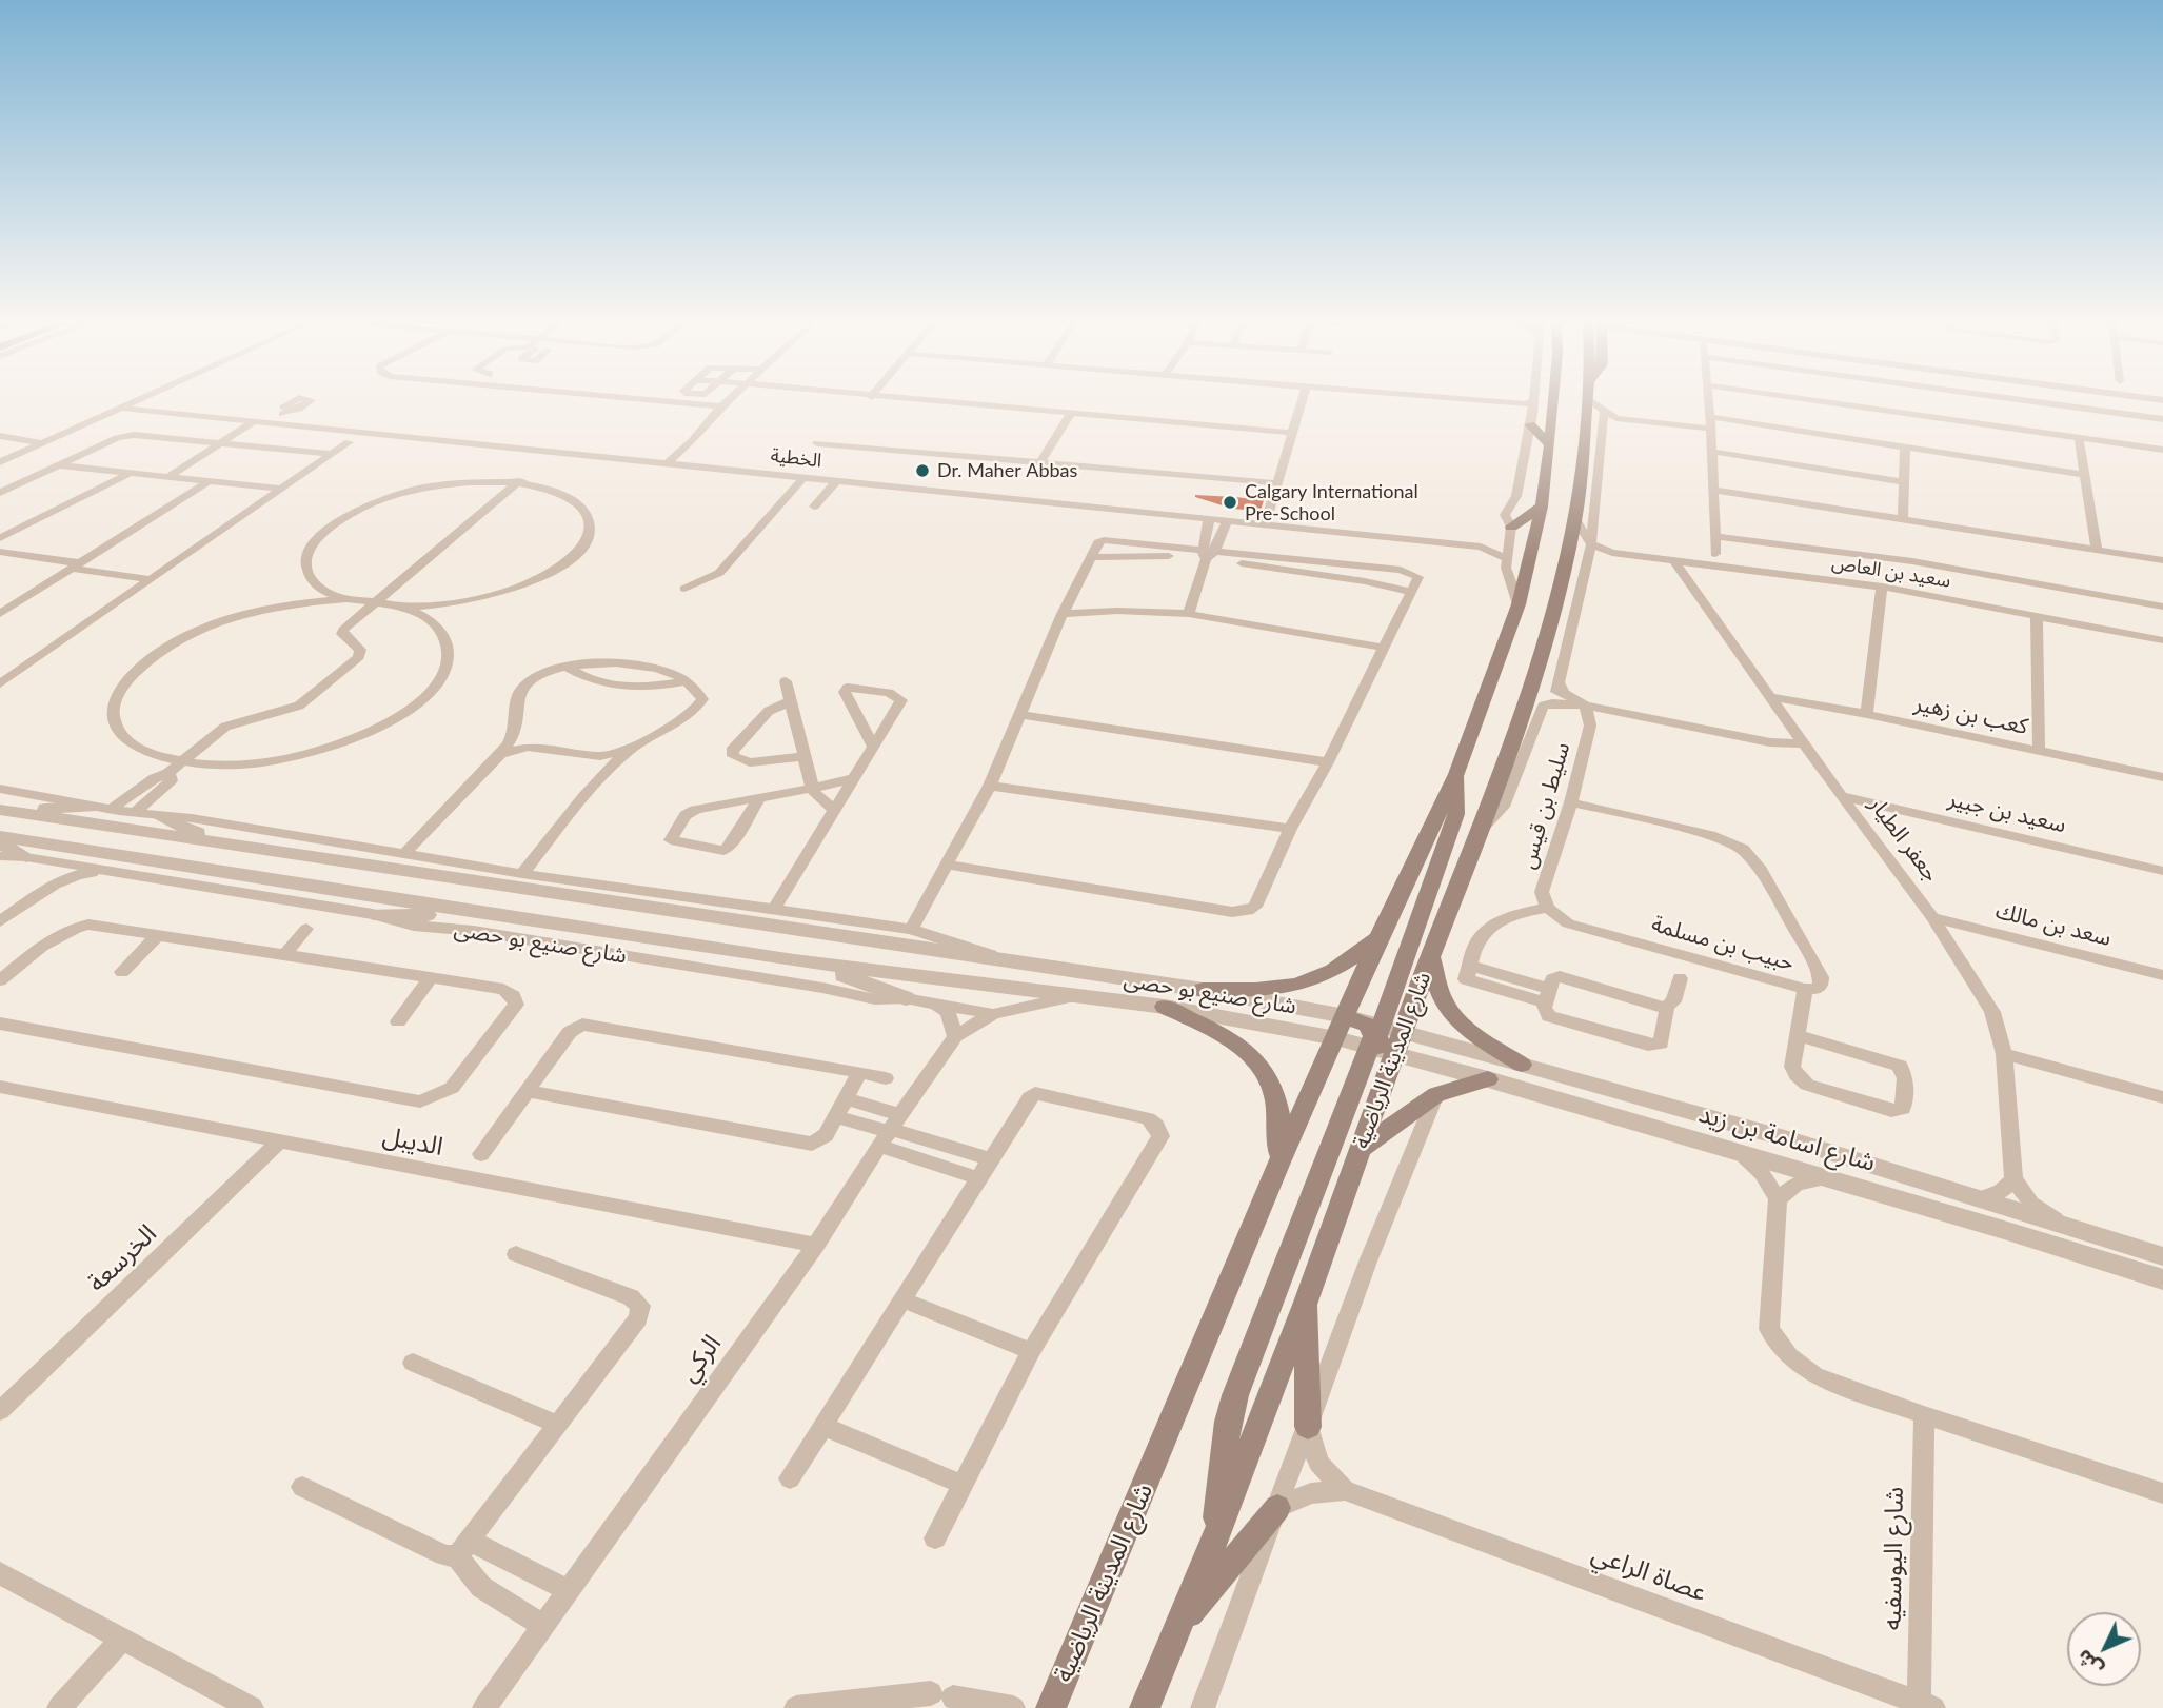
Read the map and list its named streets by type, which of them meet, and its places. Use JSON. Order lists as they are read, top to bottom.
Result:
{
  "streets": {
    "main road": ["شارع المدينة الرياضية"],
    "street": [
      "الخطية",
      "سعيد بن العاص",
      "كعب بن زهير",
      "سليط بن قيس",
      "سعيد بن جبير",
      "جعفر الطيار",
      "سعد بن مالك",
      "شارع صنيع بو حصى",
      "حبيب بن مسلمة",
      "شارع اسامة بن زيد",
      "الديبل",
      "الخرسعة",
      "الركي",
      "شارع اليوسفيه",
      "عصاة الراعي"
    ]
  },
  "crossings": [
    ["سعيد بن العاص", "جعفر الطيار"],
    ["كعب بن زهير", "جعفر الطيار"],
    ["سليط بن قيس", "حبيب بن مسلمة"],
    ["سليط بن قيس", "شارع المدينة الرياضية"],
    ["سعيد بن جبير", "جعفر الطيار"],
    ["جعفر الطيار", "سعد بن مالك"],
    ["شارع صنيع بو حصى", "شارع المدينة الرياضية"],
    ["شارع صنيع بو حصى", "شارع اسامة بن زيد"],
    ["شارع صنيع بو حصى", "الركي"],
    ["شارع المدينة الرياضية", "شارع اسامة بن زيد"],
    ["الديبل", "الخرسعة"],
    ["الديبل", "الركي"],
    ["شارع اليوسفيه", "عصاة الراعي"]
  ],
  "places": ["Dr. Maher Abbas", "Calgary International Pre-School"],
  "north": "bottom left"
}
